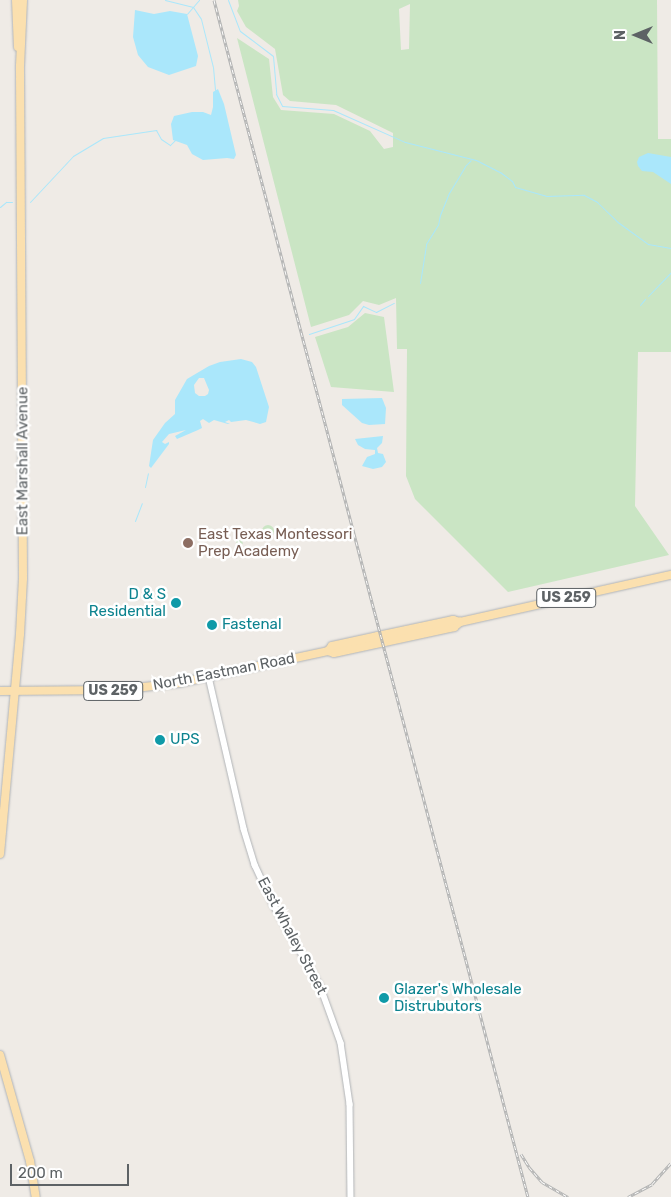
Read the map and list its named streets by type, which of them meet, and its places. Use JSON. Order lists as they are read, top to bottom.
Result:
{
  "streets": {
    "main road": ["East Marshall Avenue", "US 259", "North Eastman Road"],
    "street": ["East Whaley Street"]
  },
  "crossings": [
    ["East Marshall Avenue", "North Eastman Road"],
    ["North Eastman Road", "East Whaley Street"]
  ],
  "places": [
    "East Texas Montessori Prep Academy",
    "D & S Residential",
    "Fastenal",
    "UPS",
    "Glazer's Wholesale Distrubutors"
  ],
  "scale_bar": "200 m",
  "north": "left"
}
